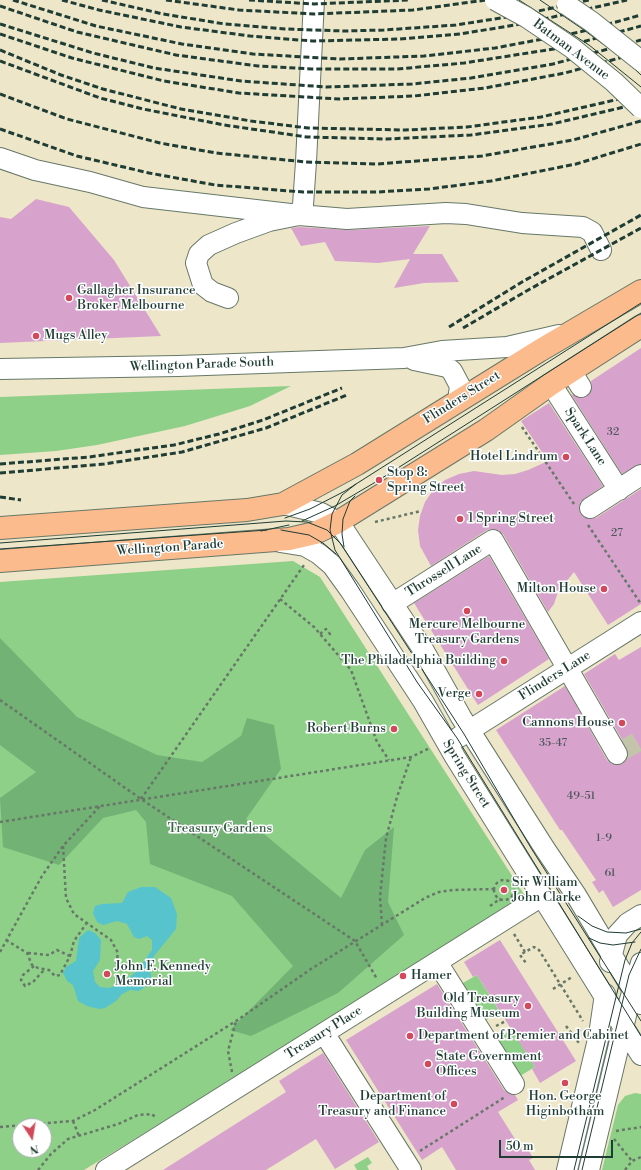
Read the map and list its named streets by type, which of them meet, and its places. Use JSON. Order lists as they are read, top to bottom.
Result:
{
  "streets": {
    "main road": ["Flinders Street", "Wellington Parade"],
    "street": [
      "Batman Avenue",
      "Wellington Parade South",
      "Spark Lane",
      "Throssell Lane",
      "Flinders Lane",
      "Spring Street",
      "Treasury Place"
    ]
  },
  "crossings": [
    ["Wellington Parade South", "Flinders Street"],
    ["Wellington Parade", "Spring Street"],
    ["Throssell Lane", "Flinders Lane"],
    ["Throssell Lane", "Spring Street"],
    ["Flinders Lane", "Spring Street"],
    ["Spring Street", "Treasury Place"]
  ],
  "parks": ["Treasury Gardens"],
  "places": [
    "Gallagher Insurance Broker Melbourne",
    "Mugs Alley",
    "Hotel Lindrum",
    "Stop 8: Spring Street",
    "1 Spring Street",
    "Milton House",
    "Mercure Melbourne Treasury Gardens",
    "The Philadelphia Building",
    "Verge",
    "Cannons House",
    "Robert Burns",
    "Sir William John Clarke",
    "John F. Kennedy Memorial",
    "Hamer",
    "Old Treasury Building Museum",
    "Department of Premier and Cabinet",
    "State Government Offices",
    "Hon. George Higinbotham",
    "Department of Treasury and Finance"
  ],
  "house_numbers": [
    "32",
    "27",
    "35-47",
    "49-51",
    "1-9",
    "61"
  ],
  "scale_bar": "50 m",
  "north": "bottom"
}
